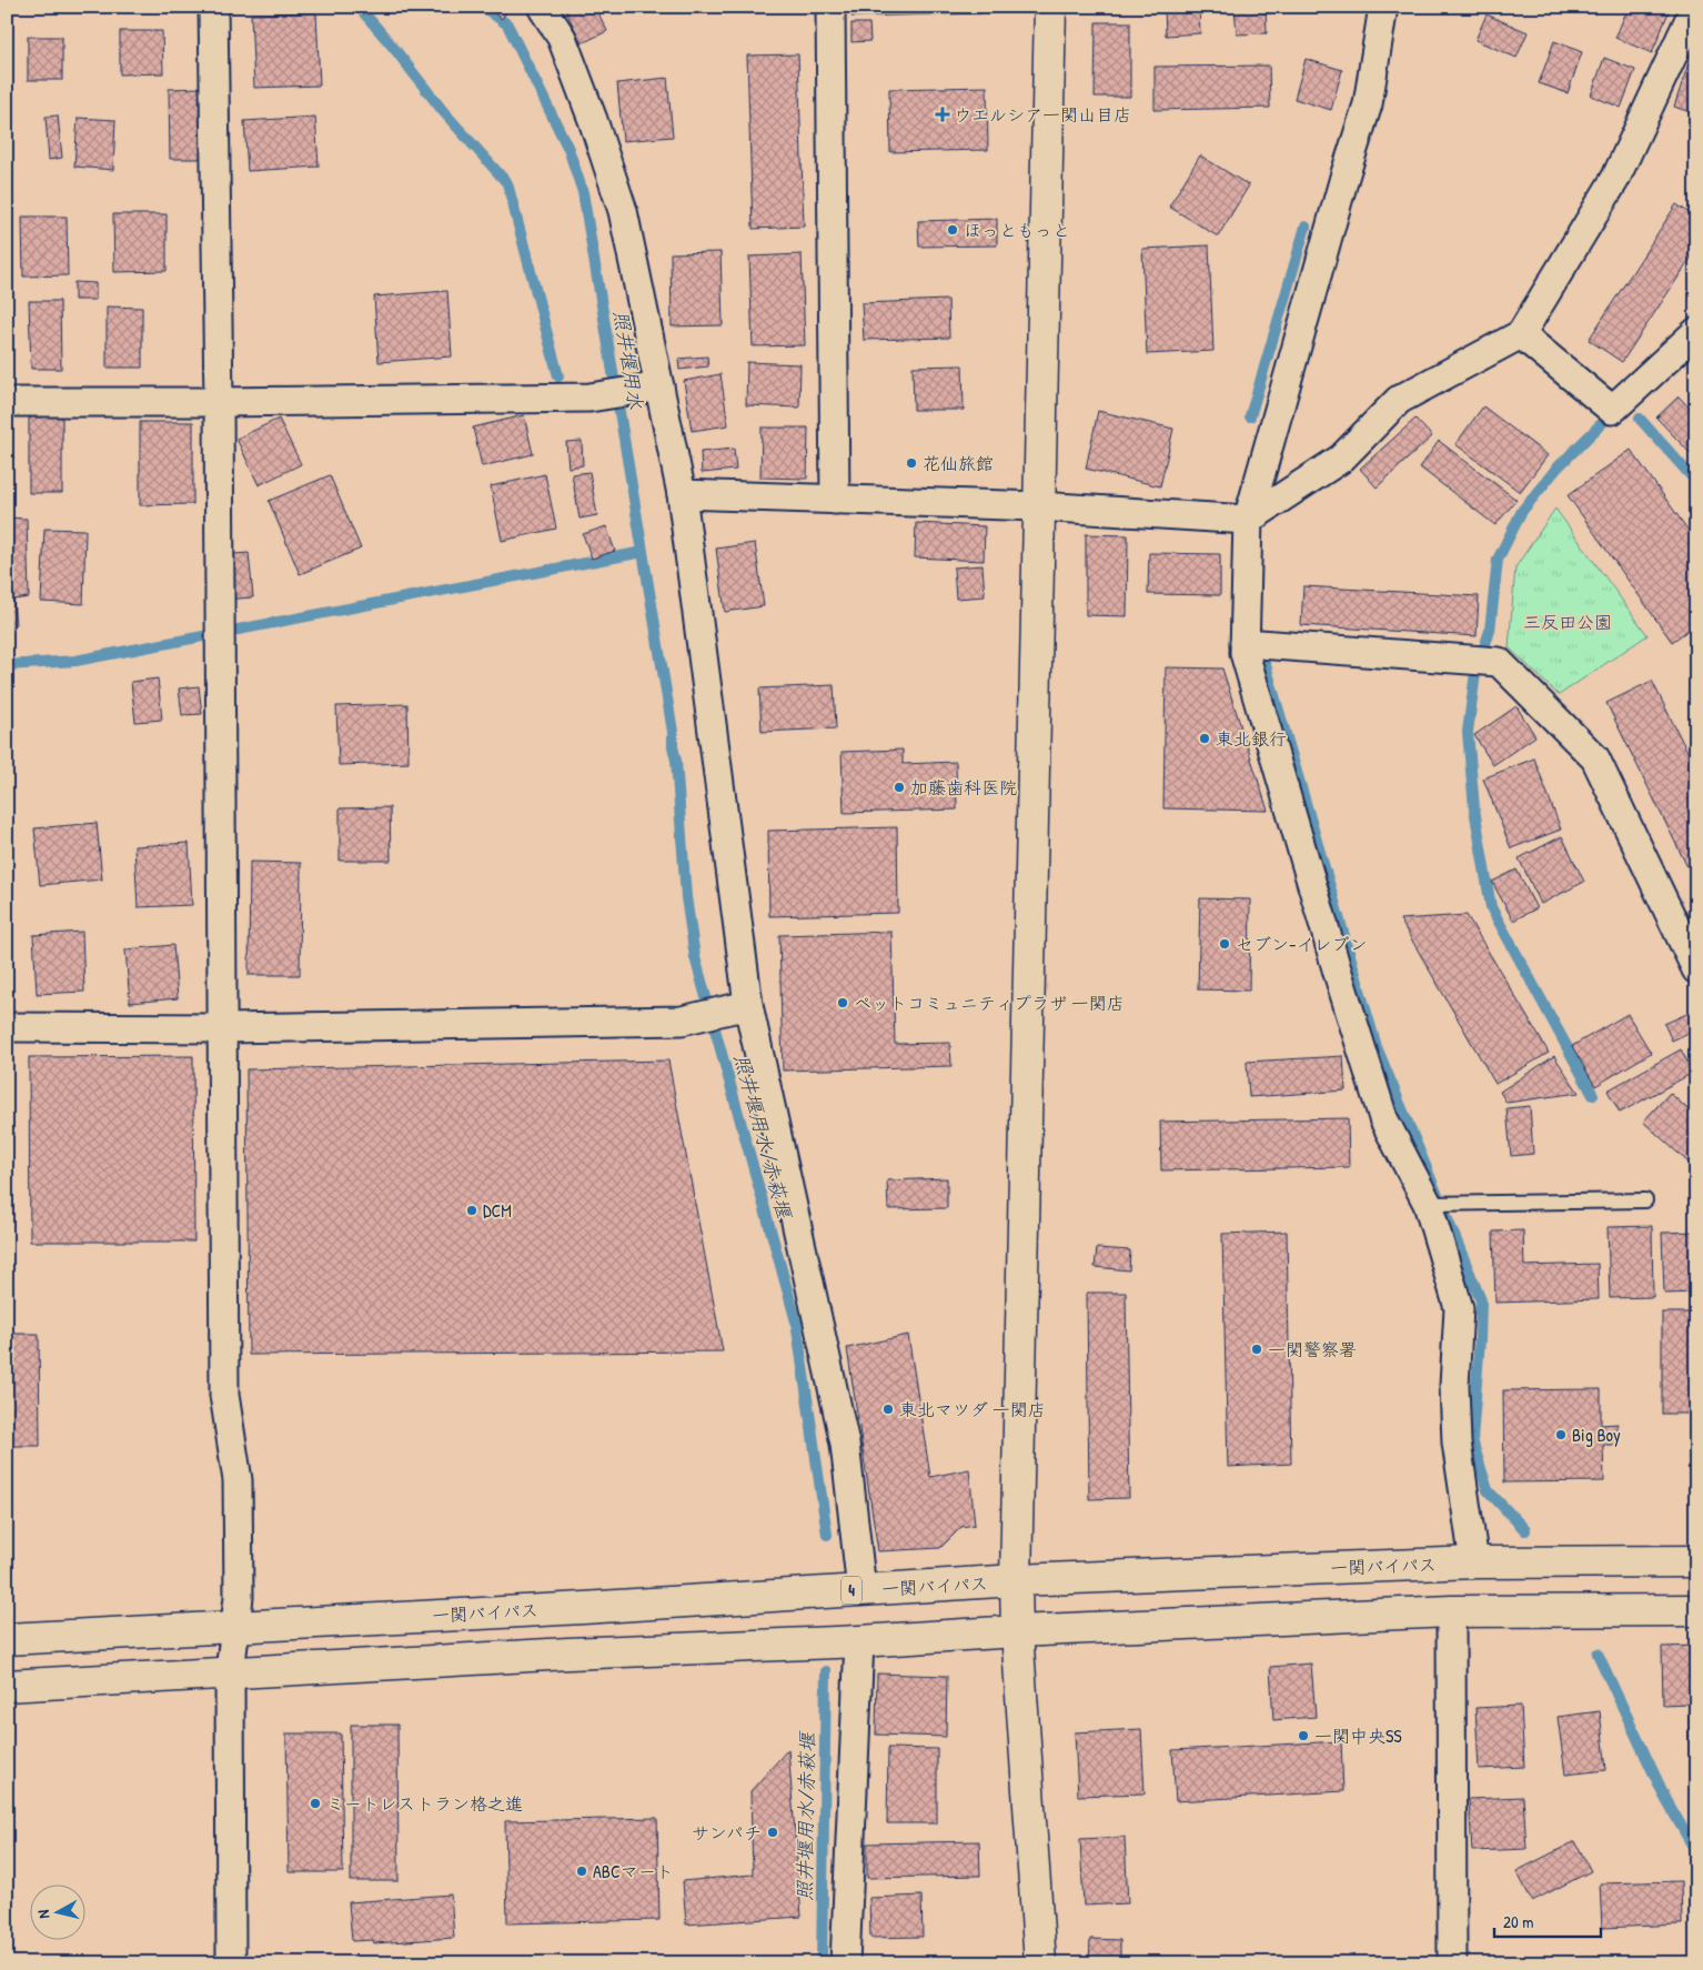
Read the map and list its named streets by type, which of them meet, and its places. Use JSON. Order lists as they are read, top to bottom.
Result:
{
  "streets": {
    "main road": ["一関バイパス", "4"]
  },
  "water": ["照井堰用水", "照井堰用水/赤萩堰"],
  "parks": ["三反田公園"],
  "places": {
    "health": ["ウエルシア一関山目店"],
    "other": [
      "ほっともっと",
      "花仙旅館",
      "東北銀行",
      "加藤歯科医院",
      "セブン-イレブン",
      "ペットコミュニティプラザ 一関店",
      "DCM",
      "一関警察署",
      "東北マツダ 一関店",
      "Big Boy",
      "一関中央SS",
      "ミートレストラン格之進",
      "サンパチ",
      "ABCマート"
    ]
  },
  "scale_bar": "20 m",
  "north": "left"
}
